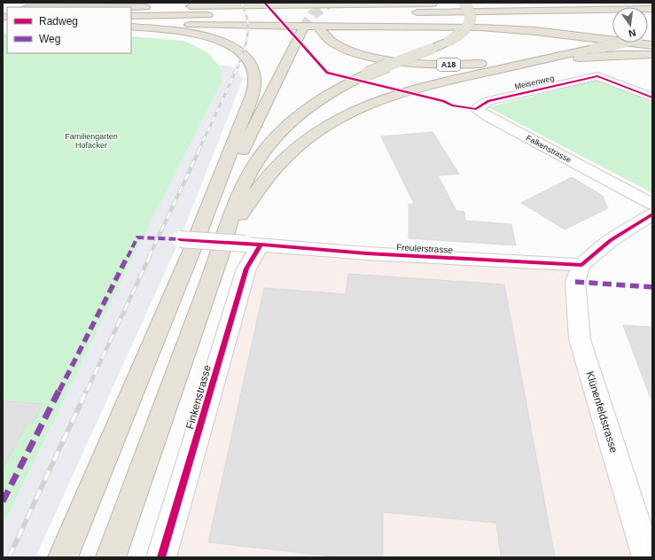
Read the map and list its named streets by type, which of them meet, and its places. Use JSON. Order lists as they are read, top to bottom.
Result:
{
  "streets": {
    "highway": ["A18"],
    "street": [
      "Meisenweg",
      "Falkenstrasse",
      "Freulerstrasse",
      "Finkenstrasse",
      "Klünenfeldstrasse"
    ]
  },
  "crossings": [
    ["Meisenweg", "Falkenstrasse"],
    ["Freulerstrasse", "Finkenstrasse"],
    ["Freulerstrasse", "Klünenfeldstrasse"]
  ],
  "parks": ["Familiengarten Hofacker"],
  "legend": ["Radweg", "Weg"],
  "north": "bottom"
}
